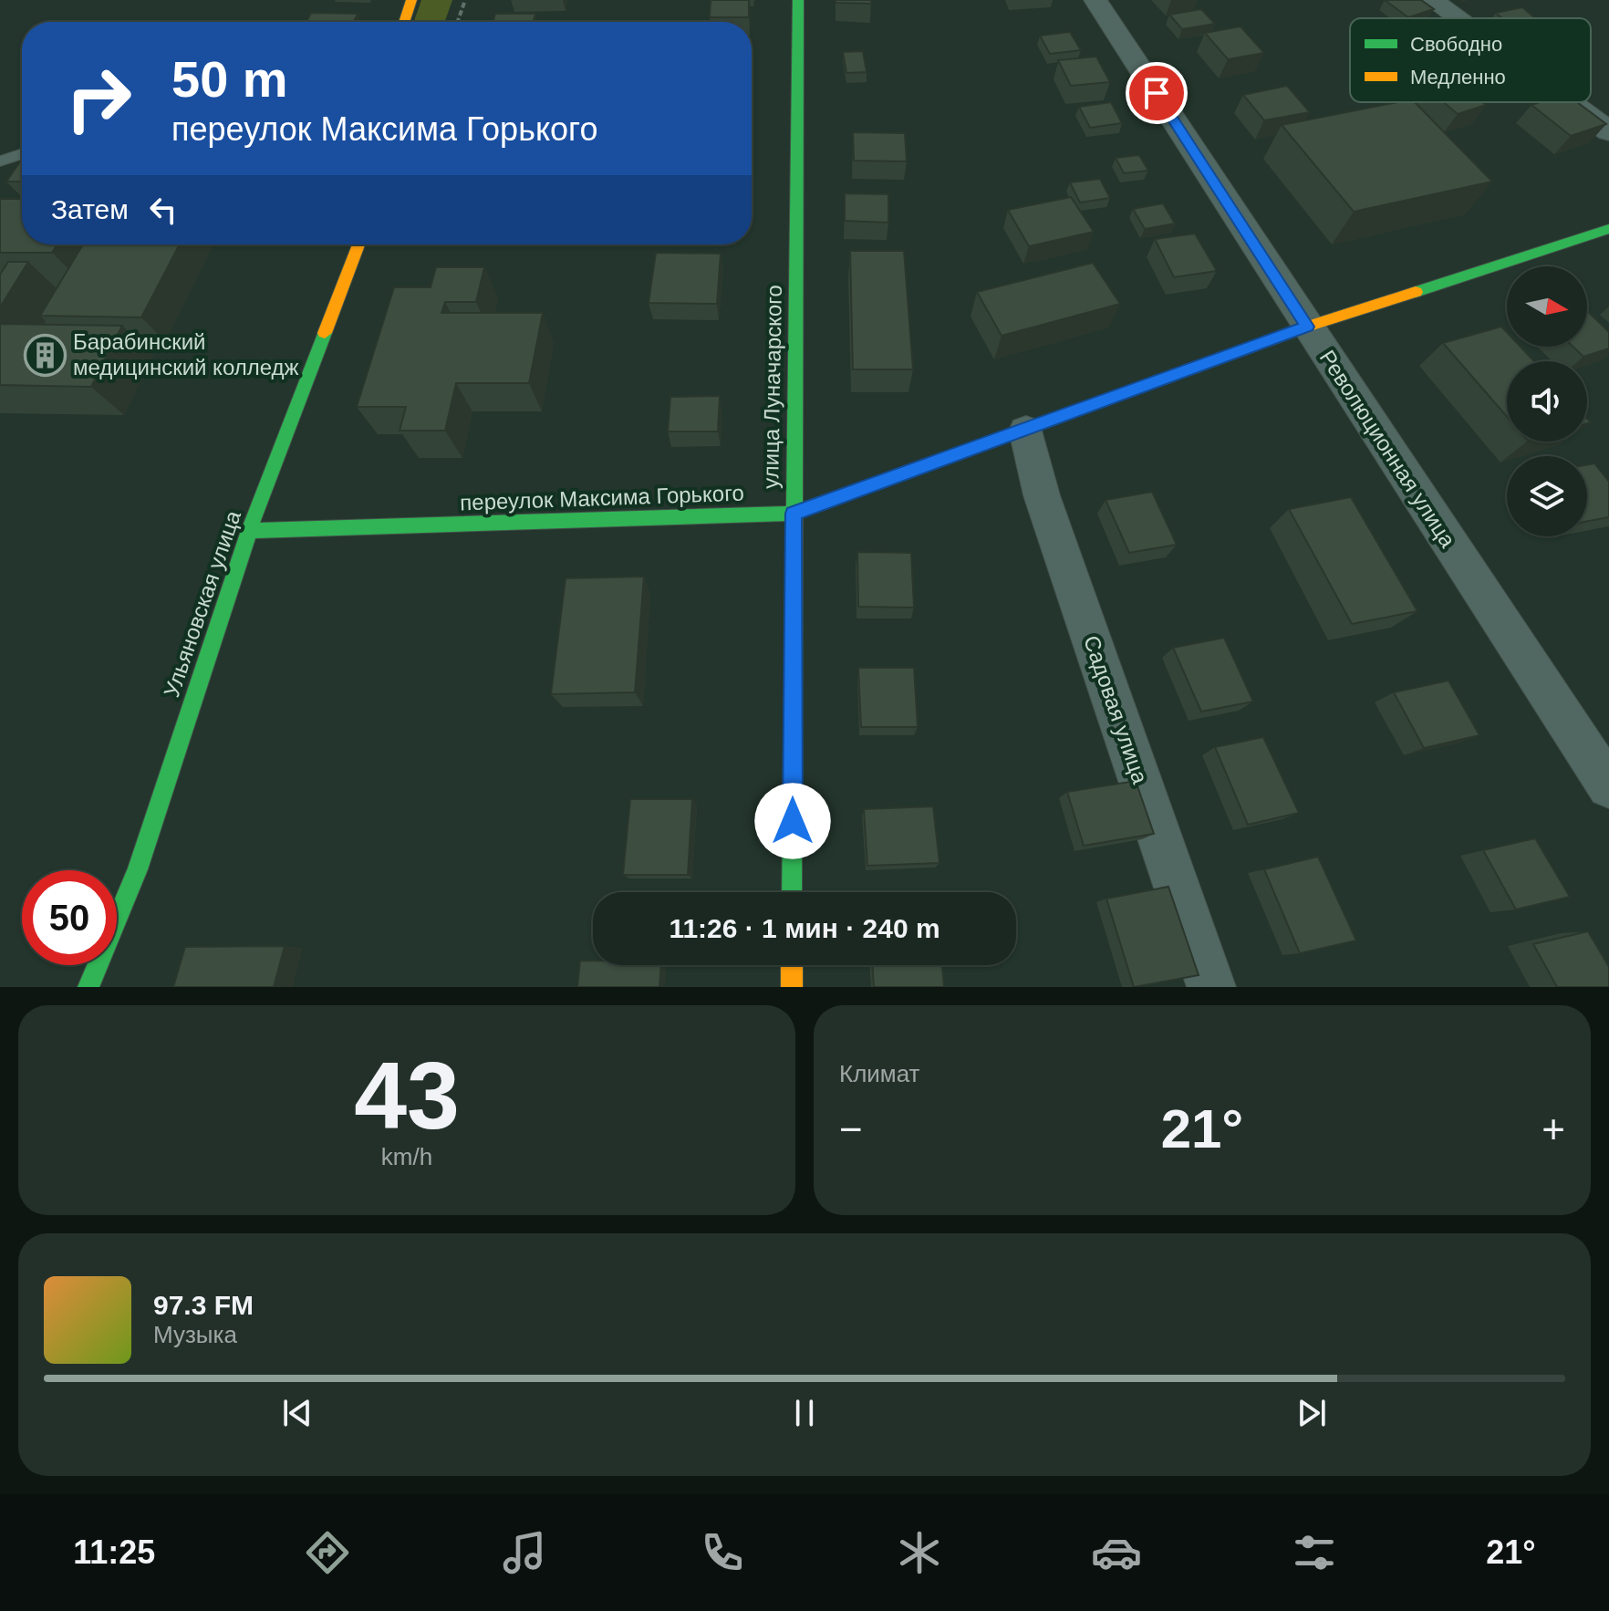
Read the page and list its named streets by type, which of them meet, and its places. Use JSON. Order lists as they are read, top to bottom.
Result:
{
  "streets": {
    "street": [
      "улица Луначарского",
      "Революционная улица",
      "переулок Максима Горького",
      "Ульяновская улица",
      "Садовая улица"
    ]
  },
  "crossings": [
    ["улица Луначарского", "переулок Максима Горького"],
    ["Революционная улица", "переулок Максима Горького"],
    ["переулок Максима Горького", "Ульяновская улица"],
    ["переулок Максима Горького", "Садовая улица"]
  ],
  "places": {
    "building": ["Барабинский медицинский колледж"]
  },
  "legend": ["Свободно", "Медленно"],
  "north": "right",
  "page": {
    "turn": ["50 m", "переулок Максима Горького"],
    "then": "Затем",
    "limit": "50",
    "trip": "11:26 · 1 мин · 240 m",
    "tile": [
      ["43", "km/h"],
      "Климат"
    ],
    "heat": ["−", "21°", "+"],
    "song": ["97.3 FM", "Музыка"],
    "tabs": ["11:25", "21°"]
  }
}
